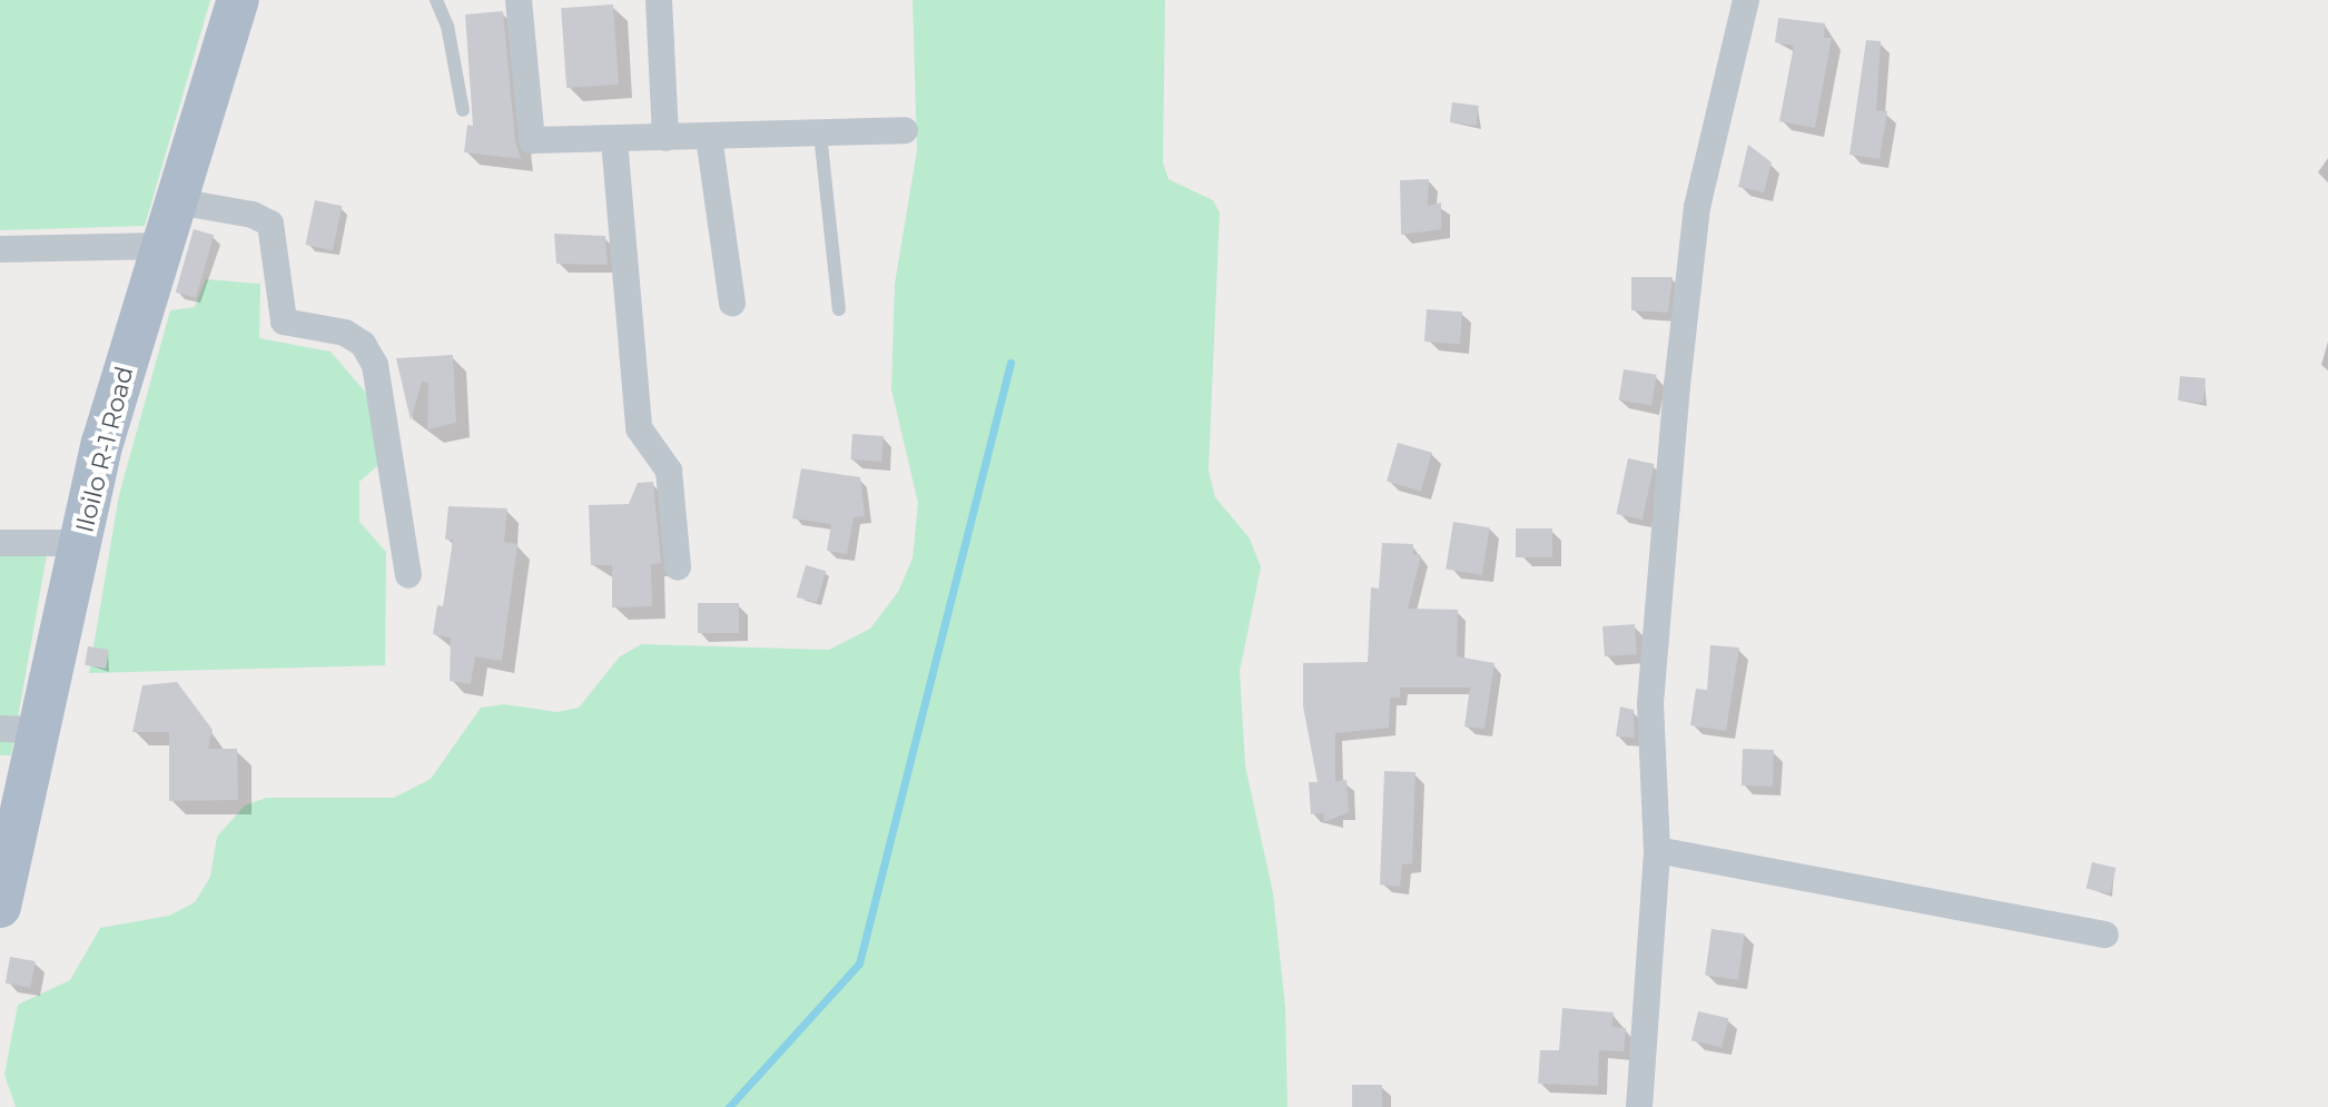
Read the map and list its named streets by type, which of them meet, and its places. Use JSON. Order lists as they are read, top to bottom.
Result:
{
  "streets": {
    "main road": ["Iloilo R-1 Road"]
  }
}
